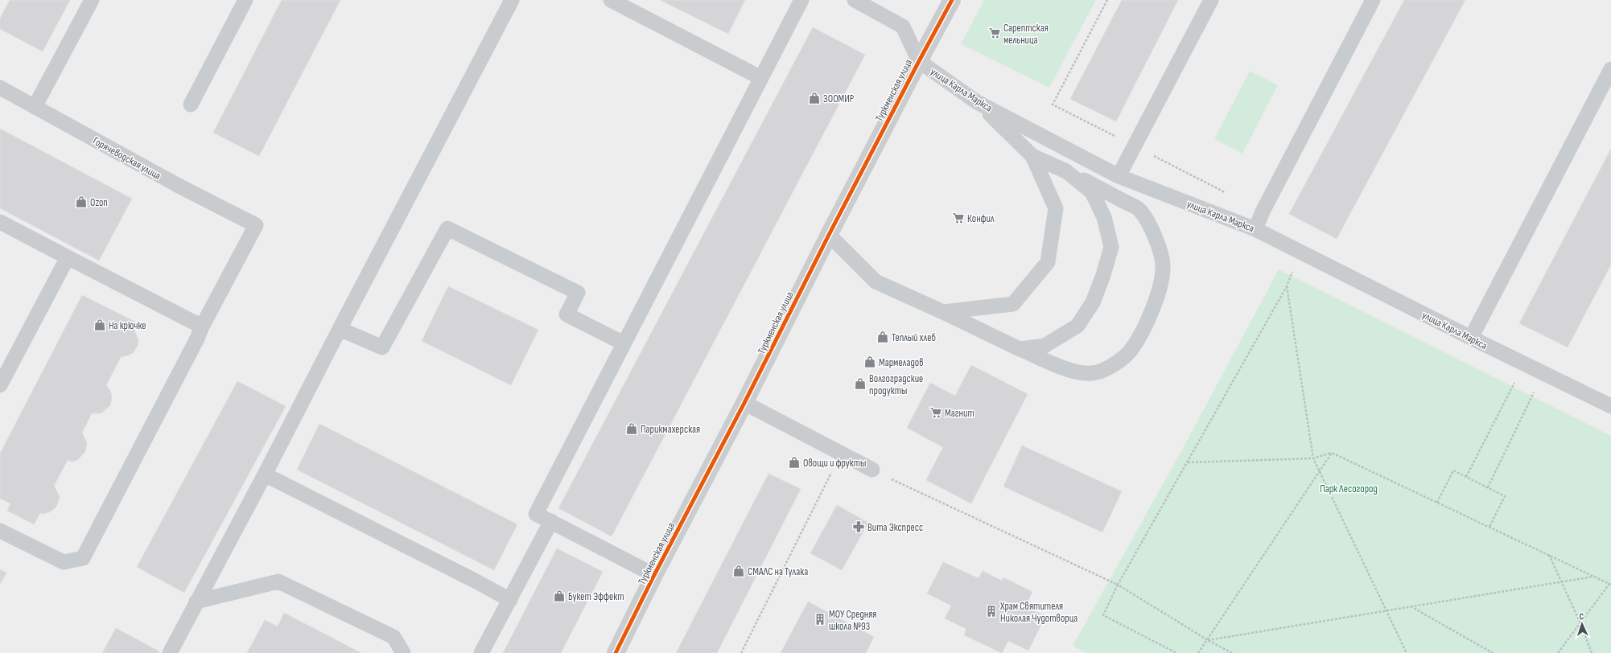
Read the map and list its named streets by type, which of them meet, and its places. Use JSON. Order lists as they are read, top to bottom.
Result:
{
  "streets": {
    "street": ["Туркменская улица"],
    "lane": ["улица Карла Маркса", "Горячеводская улица"]
  },
  "crossings": [
    ["улица Карла Маркса", "Туркменская улица"]
  ],
  "parks": ["Парк Лесогород"],
  "places": {
    "supermarket": ["Сарептская мельница", "Конфил", "Магнит"],
    "shop": [
      "ЗООМИР",
      "Ozon",
      "На крючке",
      "Теплый хлеб",
      "Мармеладов",
      "Волгоградские продукты",
      "Парикмахерская",
      "Овощи и фрукты",
      "СМАЛС на Тулака",
      "Букет Эффект"
    ],
    "pharmacy": ["Вита Экспресс"],
    "building": ["Храм Святителя Николая Чудотворца", "МОУ Средняя школа №93"]
  },
  "north": "top"
}
